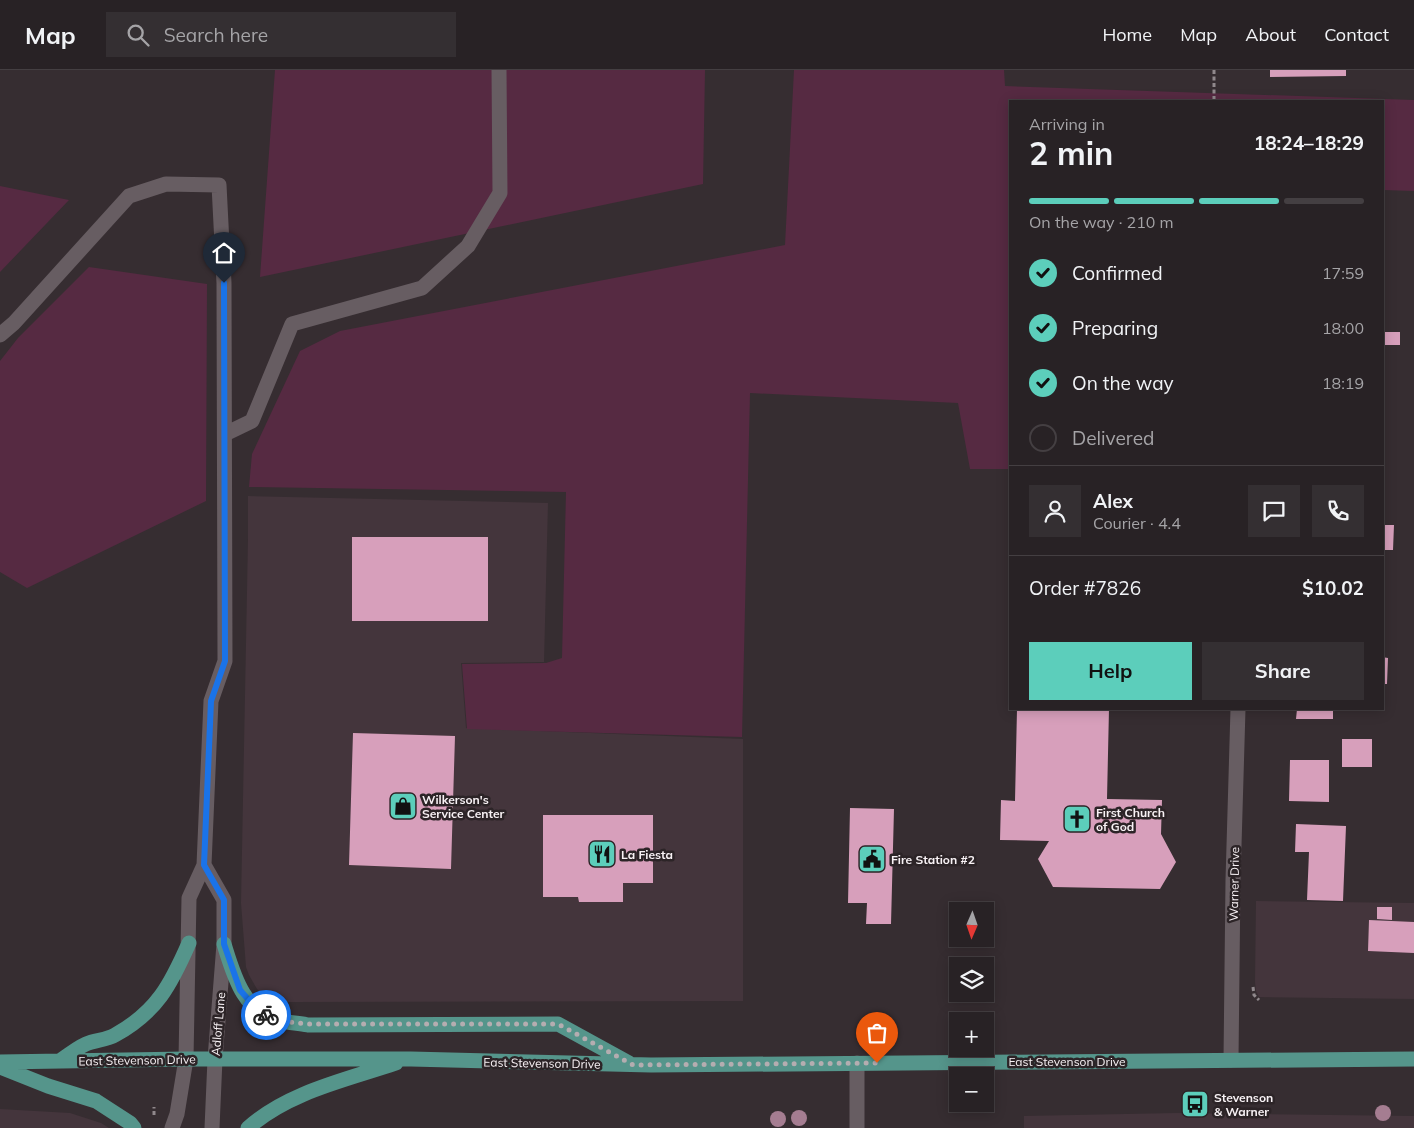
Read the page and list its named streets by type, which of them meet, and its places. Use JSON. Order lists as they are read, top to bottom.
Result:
{
  "streets": {
    "main road": ["East Stevenson Drive"],
    "street": ["Warner Drive", "Adloff Lane"]
  },
  "crossings": [
    ["Warner Drive", "East Stevenson Drive"],
    ["Adloff Lane", "East Stevenson Drive"]
  ],
  "places": {
    "shop": ["Wilkerson's Service Center"],
    "church": ["First Church of God"],
    "restaurant": ["La Fiesta"],
    "public building": ["Fire Station #2"],
    "bus stop": ["Stevenson & Warner"]
  },
  "north": "bottom",
  "page": {
    "header": "Map",
    "search": "Search here",
    "nav": [
      "Home",
      "Map",
      "About",
      "Contact"
    ],
    "heading": ["2 min", "Arriving in", "18:24–18:29"],
    "panel": [
      "Alex",
      "Courier · 4.4",
      "Order #7826",
      "$10.02"
    ],
    "bar": "On the way · 210 m",
    "list": [
      ["Confirmed", "17:59"],
      ["Preparing", "18:00"],
      ["On the way", "18:19"],
      "Delivered"
    ],
    "buttons": ["Help", "Share"],
    "map_buttons": ["+", "−"]
  }
}
